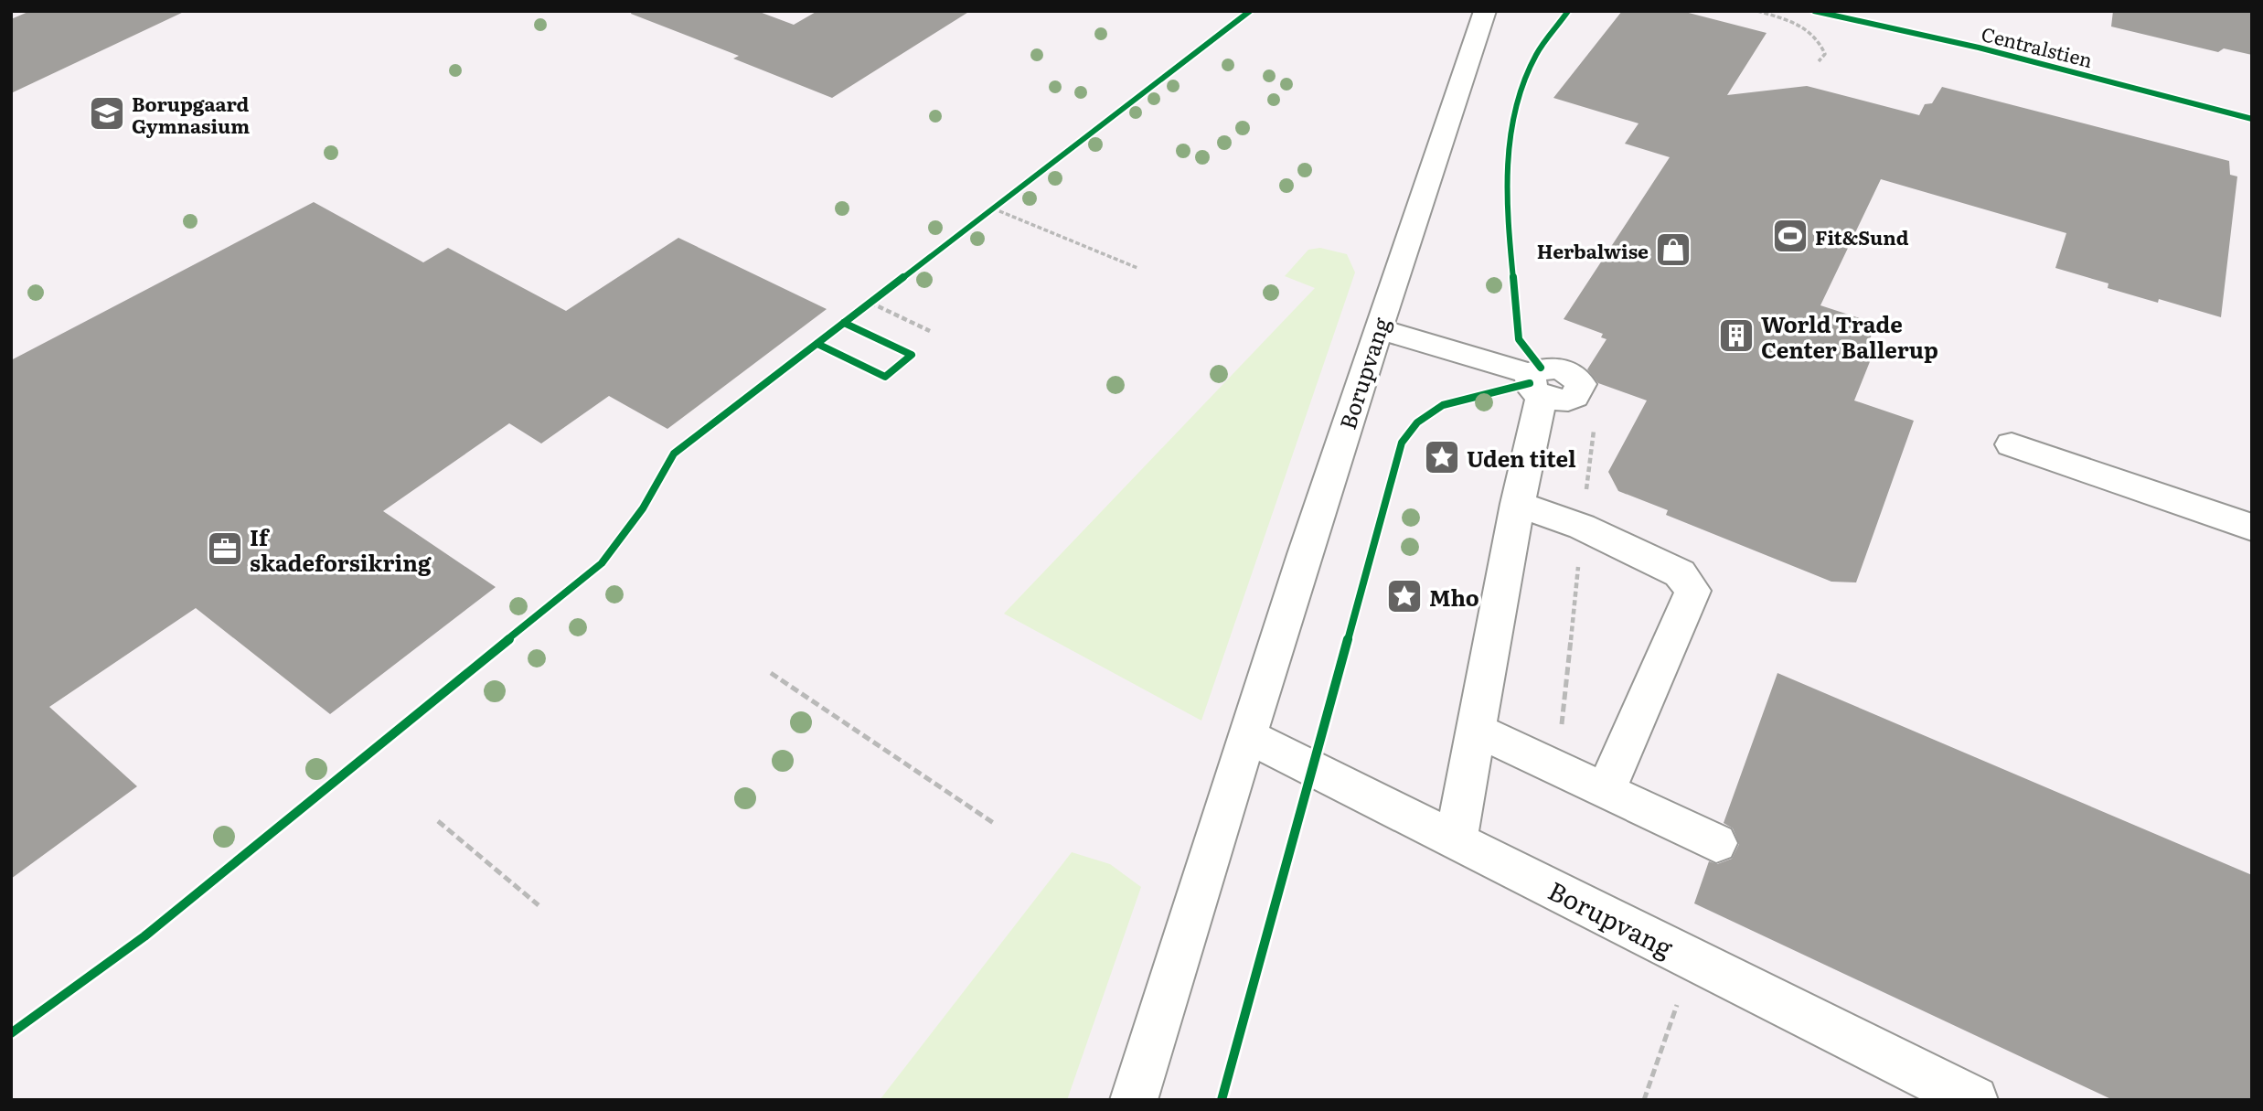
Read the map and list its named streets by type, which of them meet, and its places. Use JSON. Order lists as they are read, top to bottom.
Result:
{
  "streets": {
    "street": ["Borupvang"],
    "cycle path": ["Centralstien"]
  },
  "places": {
    "school or university": ["Borupgaard Gymnasium"],
    "sports": ["Fit&Sund"],
    "shop": ["Herbalwise"],
    "building": ["World Trade Center Ballerup"],
    "place": ["Uden titel", "Mho"],
    "office": ["If skadeforsikring"]
  }
}
